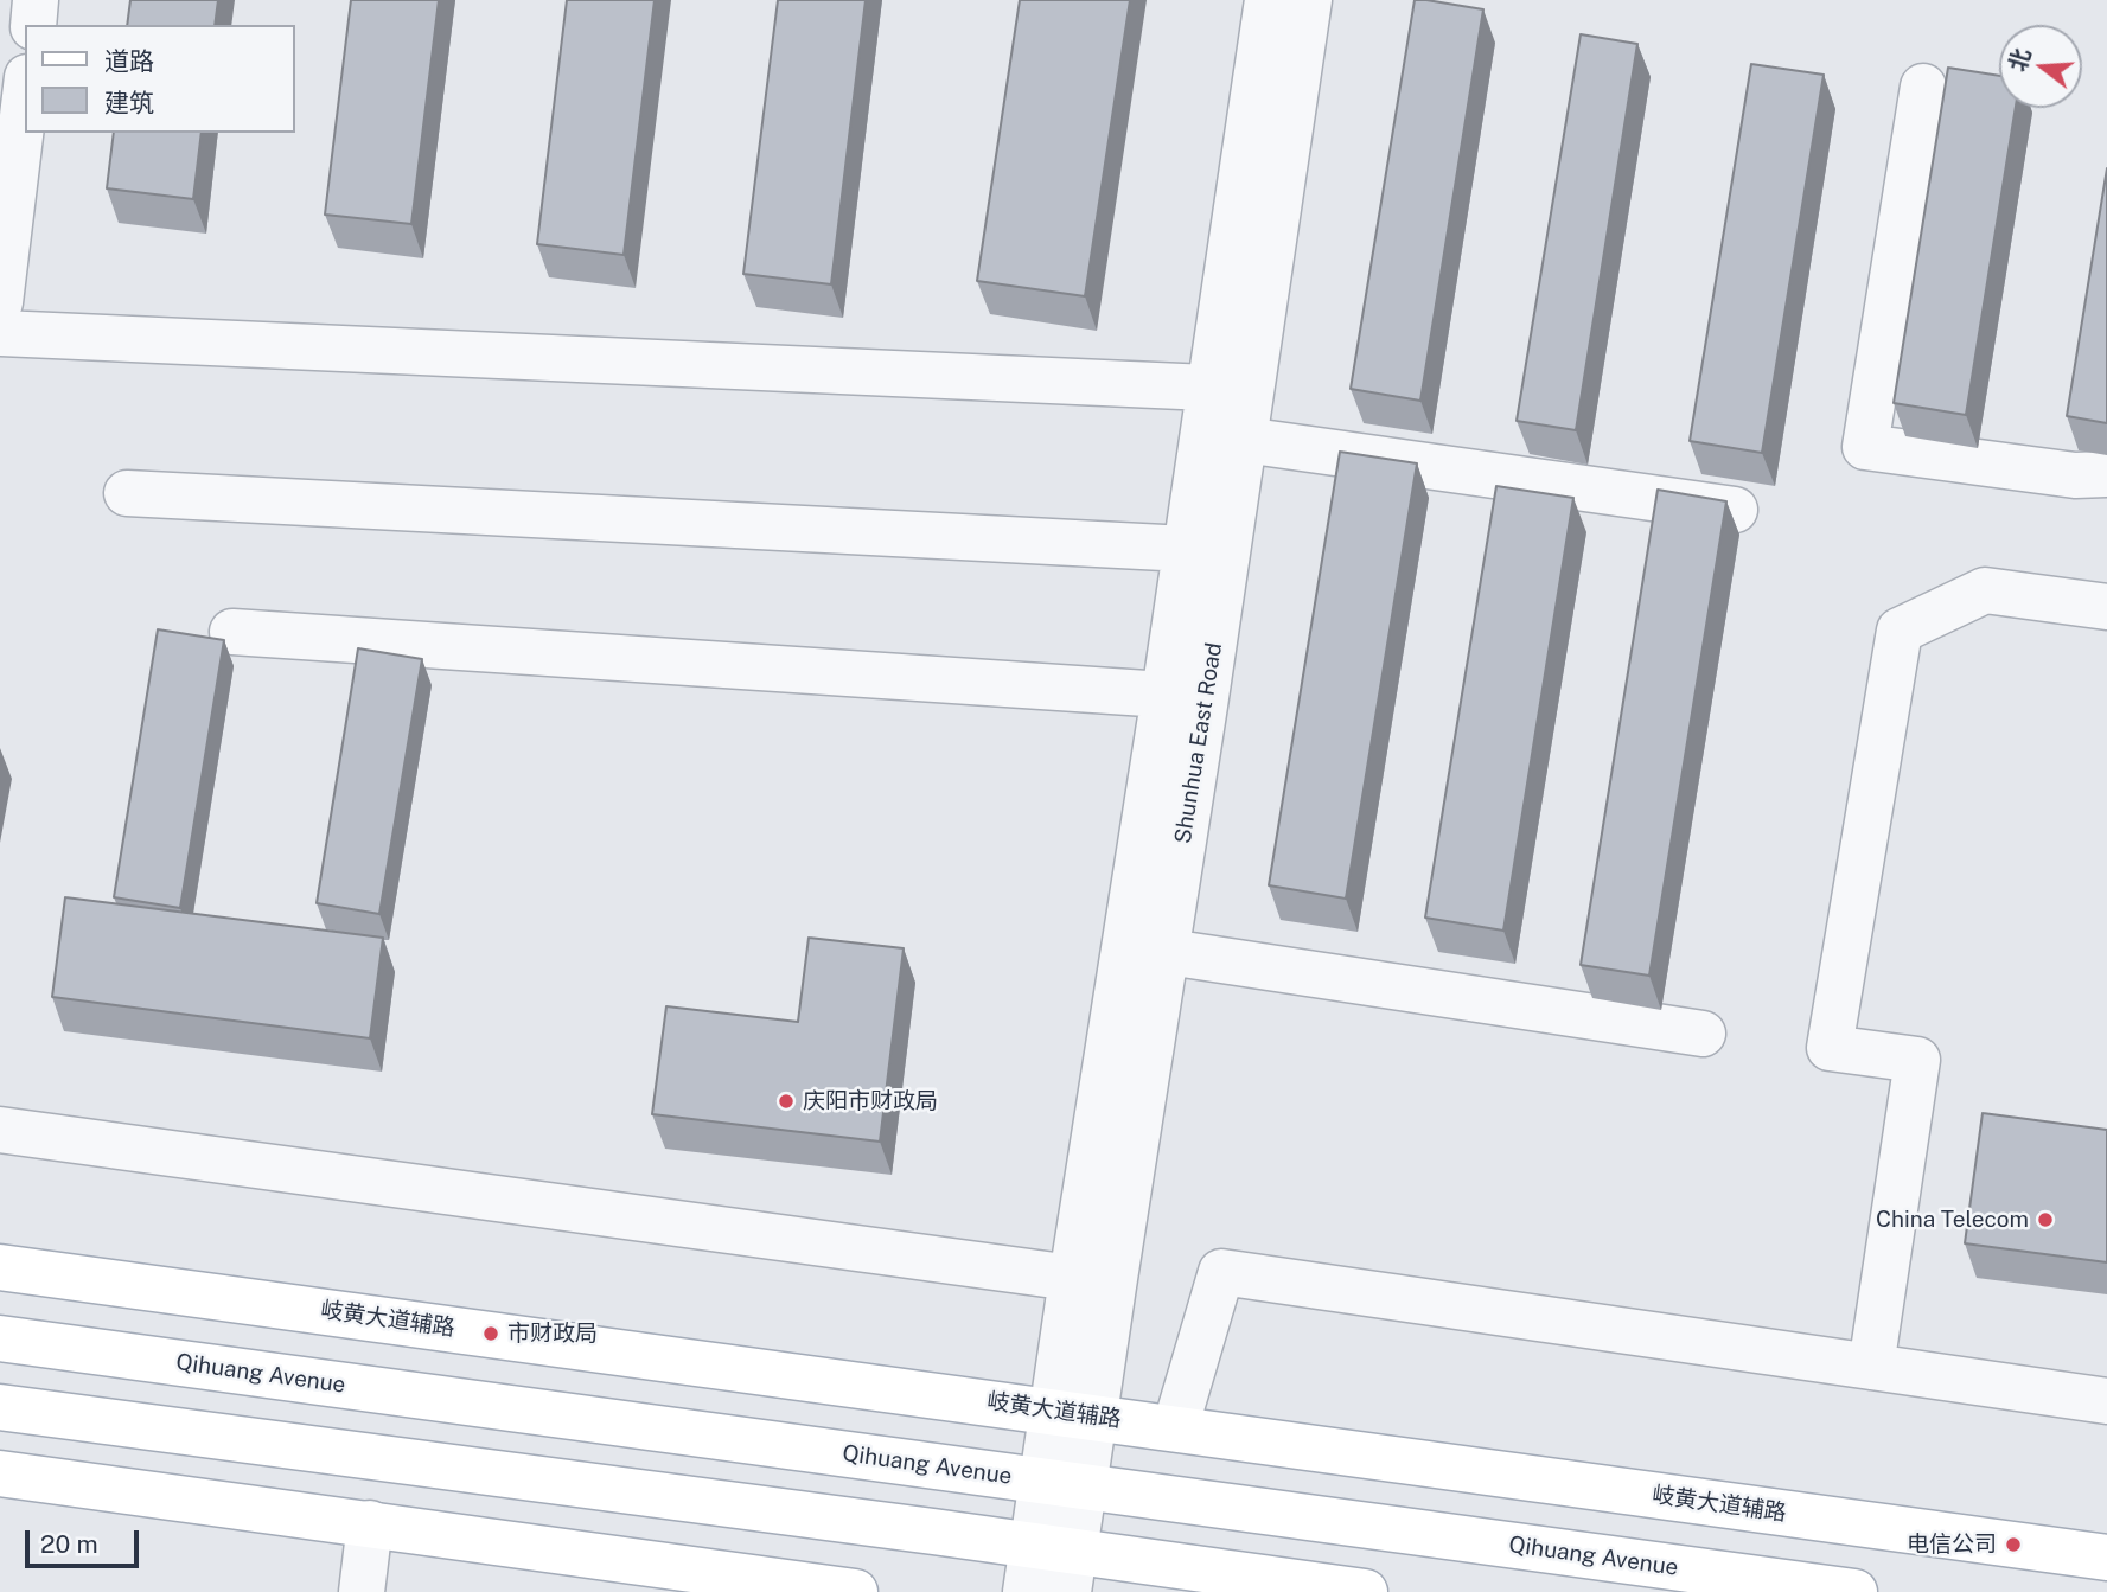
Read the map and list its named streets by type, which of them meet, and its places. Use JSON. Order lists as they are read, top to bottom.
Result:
{
  "streets": {
    "main road": ["岐黄大道辅路", "Qihuang Avenue"],
    "street": ["Shunhua East Road"]
  },
  "crossings": [
    ["Shunhua East Road", "岐黄大道辅路"],
    ["Shunhua East Road", "Qihuang Avenue"]
  ],
  "places": [
    "庆阳市财政局",
    "China Telecom",
    "市财政局",
    "电信公司"
  ],
  "legend": ["道路", "建筑"],
  "scale_bar": "20 m",
  "north": "left"
}
